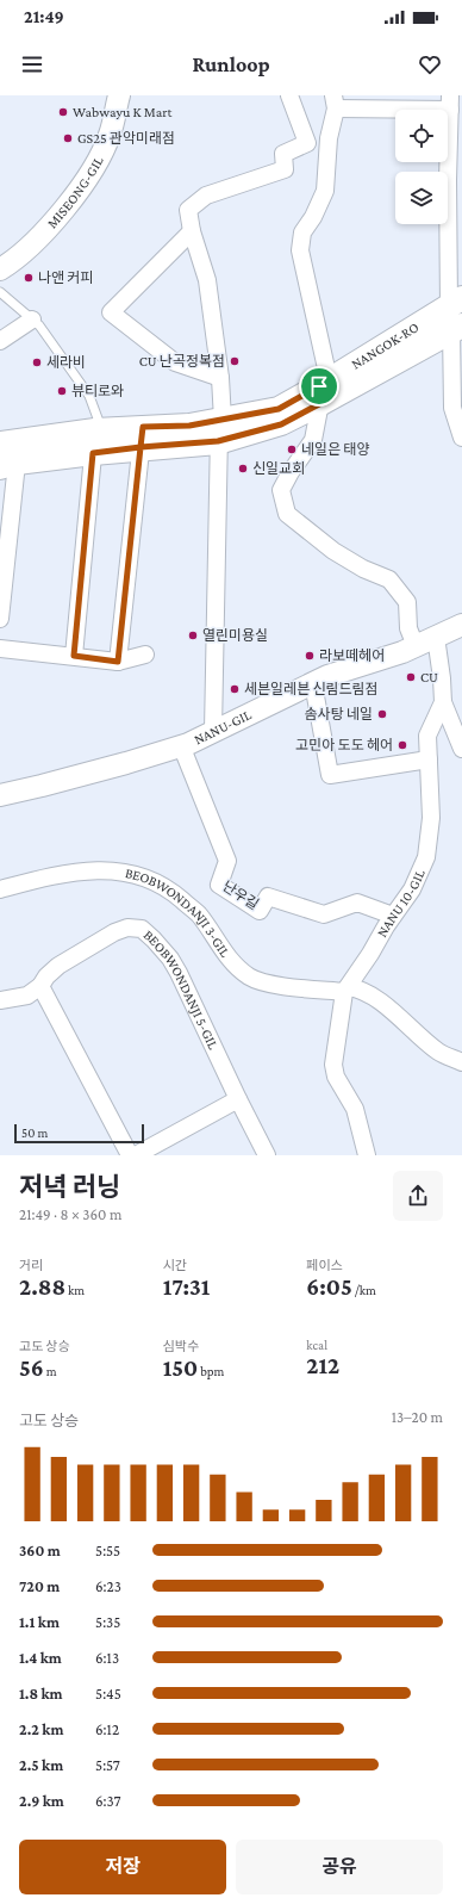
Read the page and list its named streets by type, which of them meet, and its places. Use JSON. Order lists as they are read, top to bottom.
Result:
{
  "streets": {
    "main road": ["NANGOK-RO"],
    "street": [
      "MISEONG-GIL",
      "NANU-GIL",
      "난우길",
      "NANU 10-GIL",
      "BEOBWONDANJI 3-GIL",
      "BEOBWONDANJI 5-GIL"
    ]
  },
  "crossings": [
    ["NANU-GIL", "난우길"],
    ["NANU-GIL", "NANU 10-GIL"],
    ["난우길", "NANU 10-GIL"],
    ["NANU 10-GIL", "BEOBWONDANJI 3-GIL"]
  ],
  "places": [
    "Wabwayu K Mart",
    "GS25 관악미래점",
    "나앤 커피",
    "CU 난곡정복점",
    "세라비",
    "뷰티로와",
    "네일은 태양",
    "신일교회",
    "열린미용실",
    "라보떼헤어",
    "CU",
    "세븐일레븐 신림드림점",
    "솜사탕 네일",
    "고민아 도도 헤어"
  ],
  "scale_bar": "50 m",
  "page": {
    "status": "21:49",
    "header": "Runloop",
    "scale": "50 m",
    "heading": ["저녁 러닝", "21:49 · 8 × 360 m"],
    "stats": [
      ["거리", "2.88 km"],
      ["시간", "17:31"],
      ["페이스", "6:05 /km"],
      ["고도 상승", "56 m"],
      ["심박수", "150 bpm"],
      ["kcal", "212"]
    ],
    "chart": ["고도 상승", "13–20 m"],
    "list": [
      {
        "name": "360 m",
        "note": "5:55"
      },
      {
        "name": "720 m",
        "note": "6:23"
      },
      {
        "name": "1.1 km",
        "note": "5:35"
      },
      {
        "name": "1.4 km",
        "note": "6:13"
      },
      {
        "name": "1.8 km",
        "note": "5:45"
      },
      {
        "name": "2.2 km",
        "note": "6:12"
      },
      {
        "name": "2.5 km",
        "note": "5:57"
      },
      {
        "name": "2.9 km",
        "note": "6:37"
      }
    ],
    "buttons": ["저장", "공유"]
  }
}
